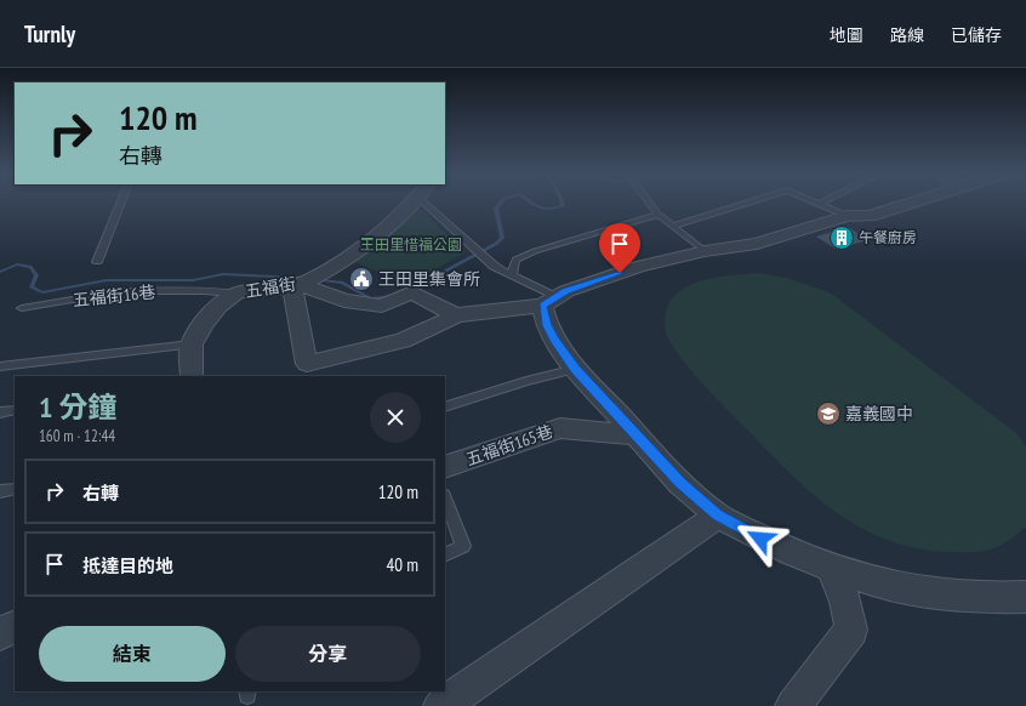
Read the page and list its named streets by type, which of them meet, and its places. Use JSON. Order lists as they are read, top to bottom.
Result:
{
  "streets": {
    "street": ["五福街", "五福街165巷"],
    "lane": ["五福街16巷"]
  },
  "crossings": [
    ["五福街", "五福街16巷"]
  ],
  "parks": ["王田里惜福公園"],
  "places": {
    "building": ["午餐廚房"],
    "public building": ["王田里集會所"],
    "school or university": ["嘉義國中"]
  },
  "page": {
    "header": "Turnly",
    "nav": ["地圖", "路線", "已儲存"],
    "turn": ["120 m", "右轉"],
    "heading": ["1 分鐘", "160 m · 12:44"],
    "list": [
      {
        "name": "右轉",
        "value": "120 m"
      },
      {
        "name": "抵達目的地",
        "value": "40 m"
      }
    ],
    "buttons": ["結束", "分享"]
  }
}
